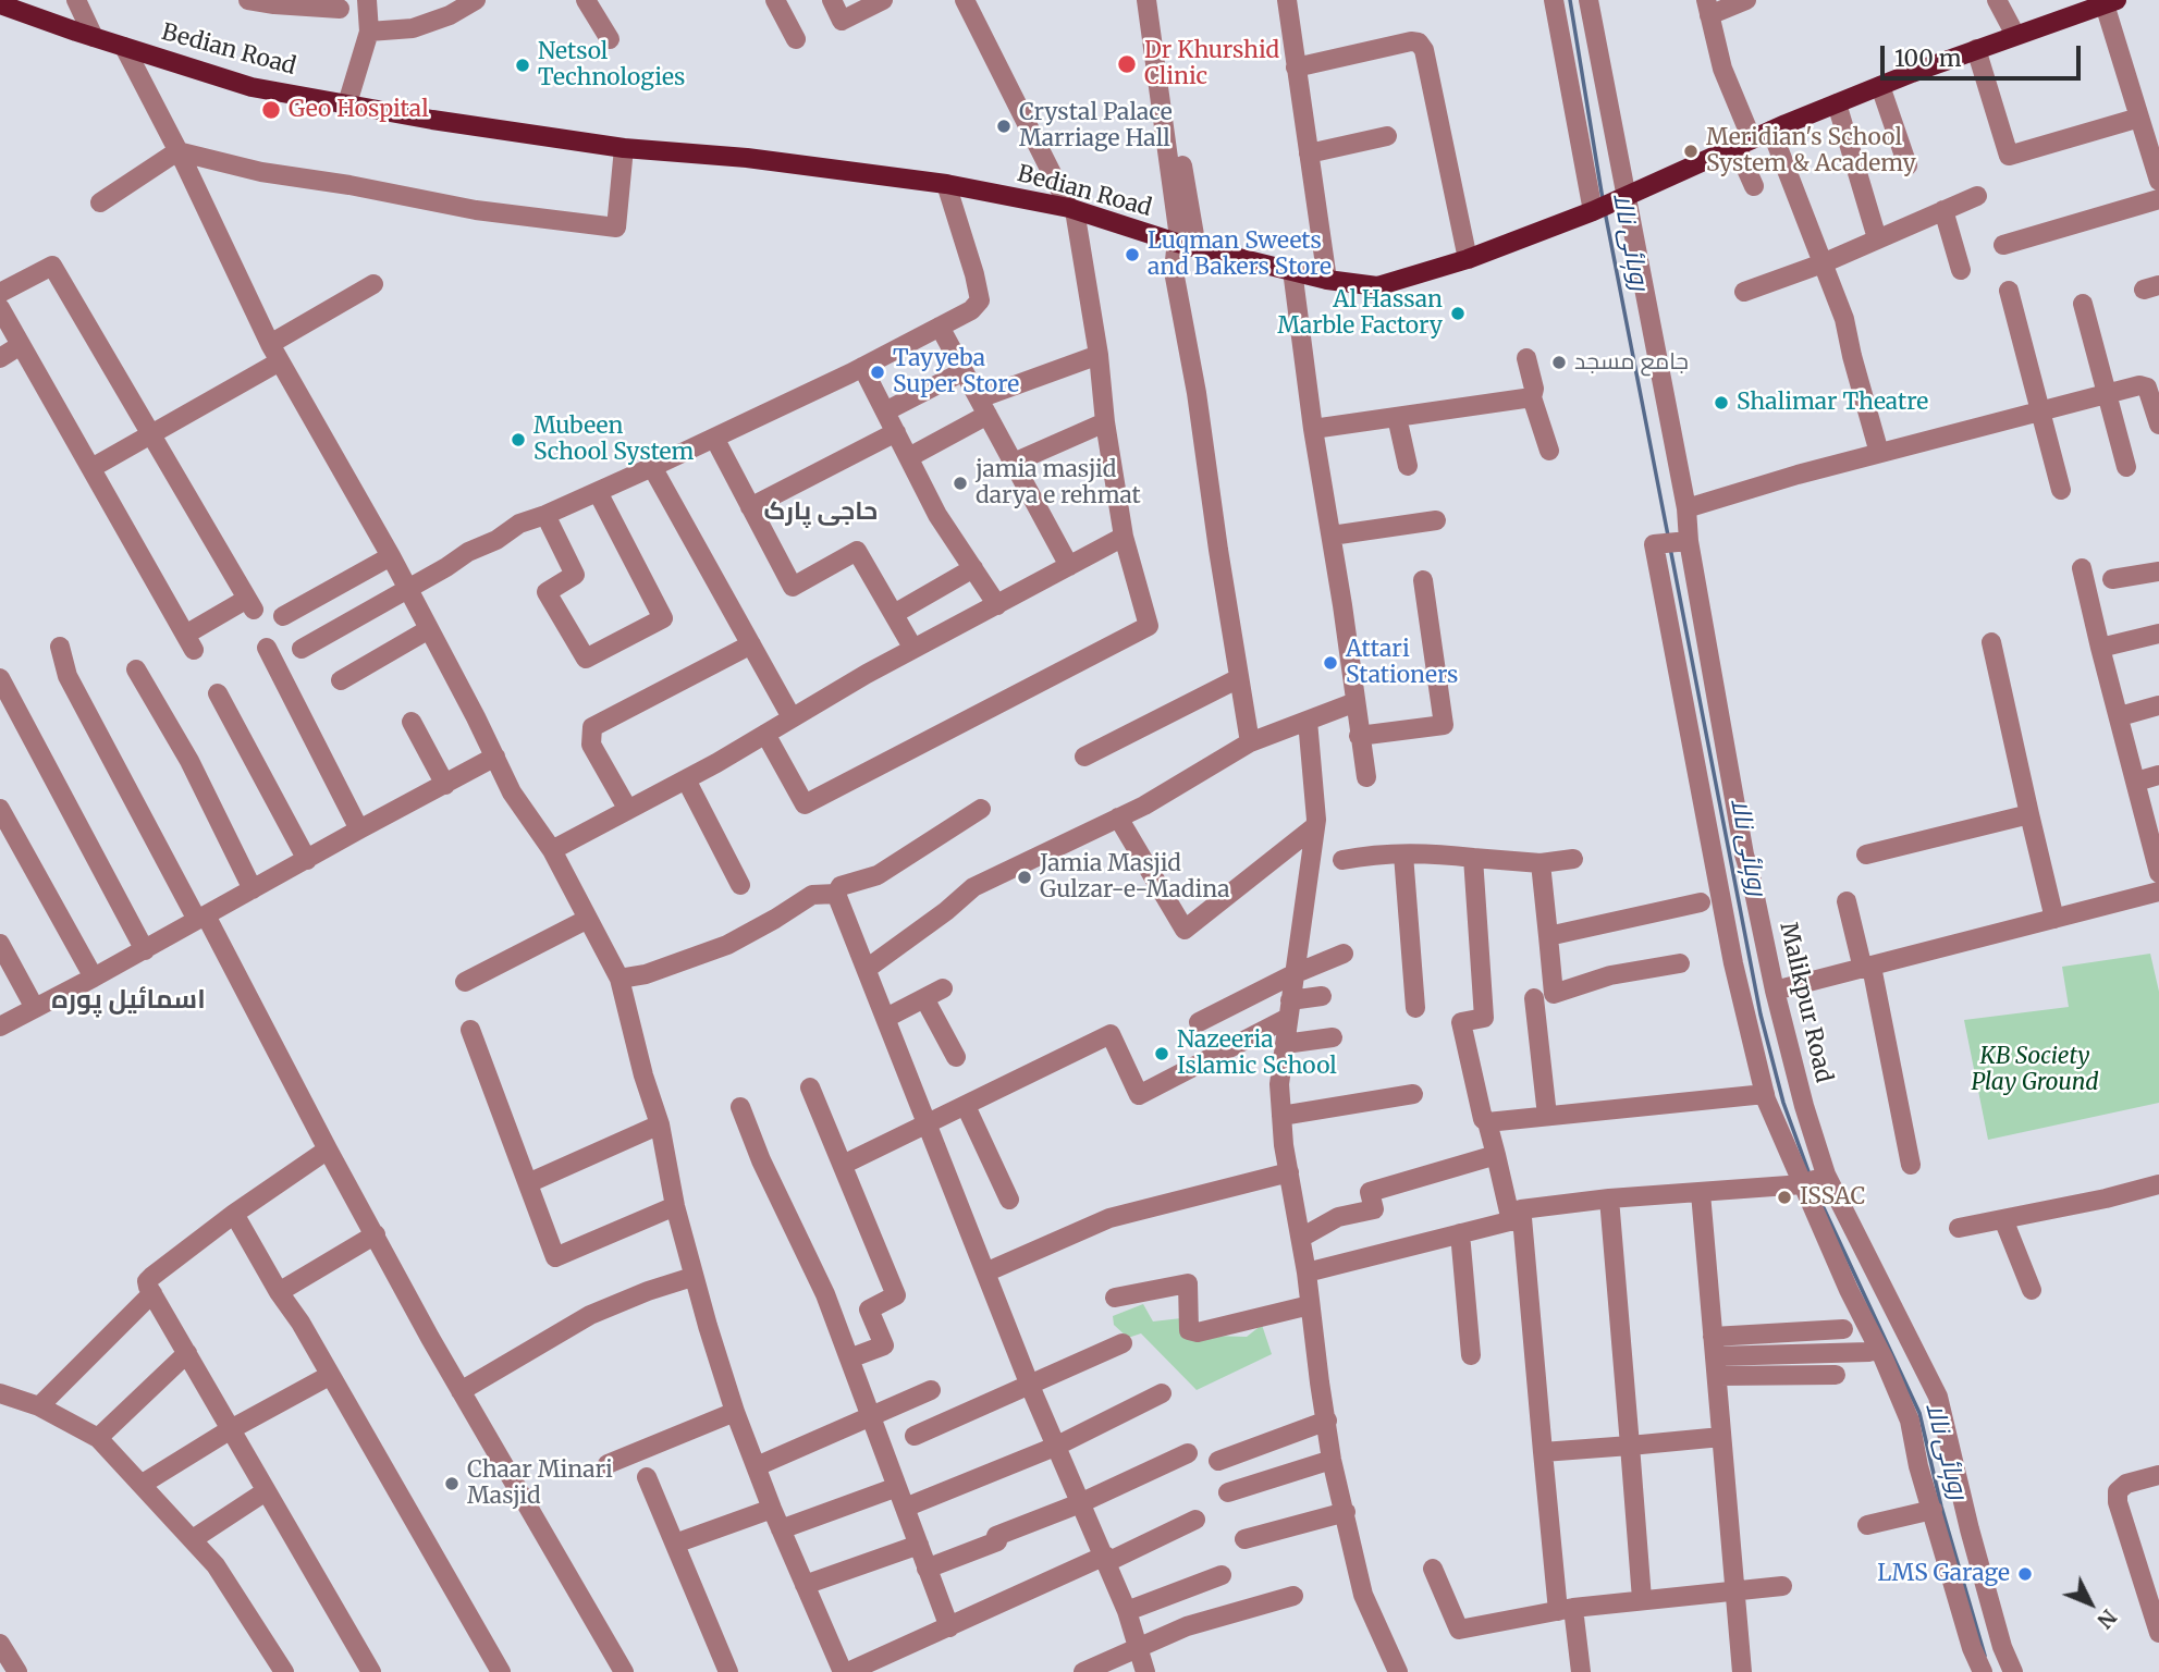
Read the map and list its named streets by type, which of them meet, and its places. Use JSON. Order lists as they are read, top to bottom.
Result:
{
  "streets": {
    "main road": ["Bedian Road"],
    "street": ["Malikpur Road"]
  },
  "crossings": [
    ["Bedian Road", "Malikpur Road"]
  ],
  "districts": ["حاجی پارک", "اسمائیل پورہ"],
  "water": ["روہائی نالا"],
  "parks": ["KB Society Play Ground"],
  "places": [
    "Dr Khurshid Clinic",
    "Netsol Technologies",
    "Geo Hospital",
    "Crystal Palace Marriage Hall",
    "Meridian's School System & Academy",
    "Luqman Sweets and Bakers Store",
    "Al Hassan Marble Factory",
    "جامع مسجد",
    "Tayyeba Super Store",
    "Shalimar Theatre",
    "Mubeen School System",
    "jamia masjid darya e rehmat",
    "Attari Stationers",
    "Jamia Masjid Gulzar-e-Madina",
    "Nazeeria Islamic School",
    "ISSAC",
    "Chaar Minari Masjid",
    "LMS Garage"
  ],
  "scale_bar": "100 m",
  "north": "bottom right"
}
